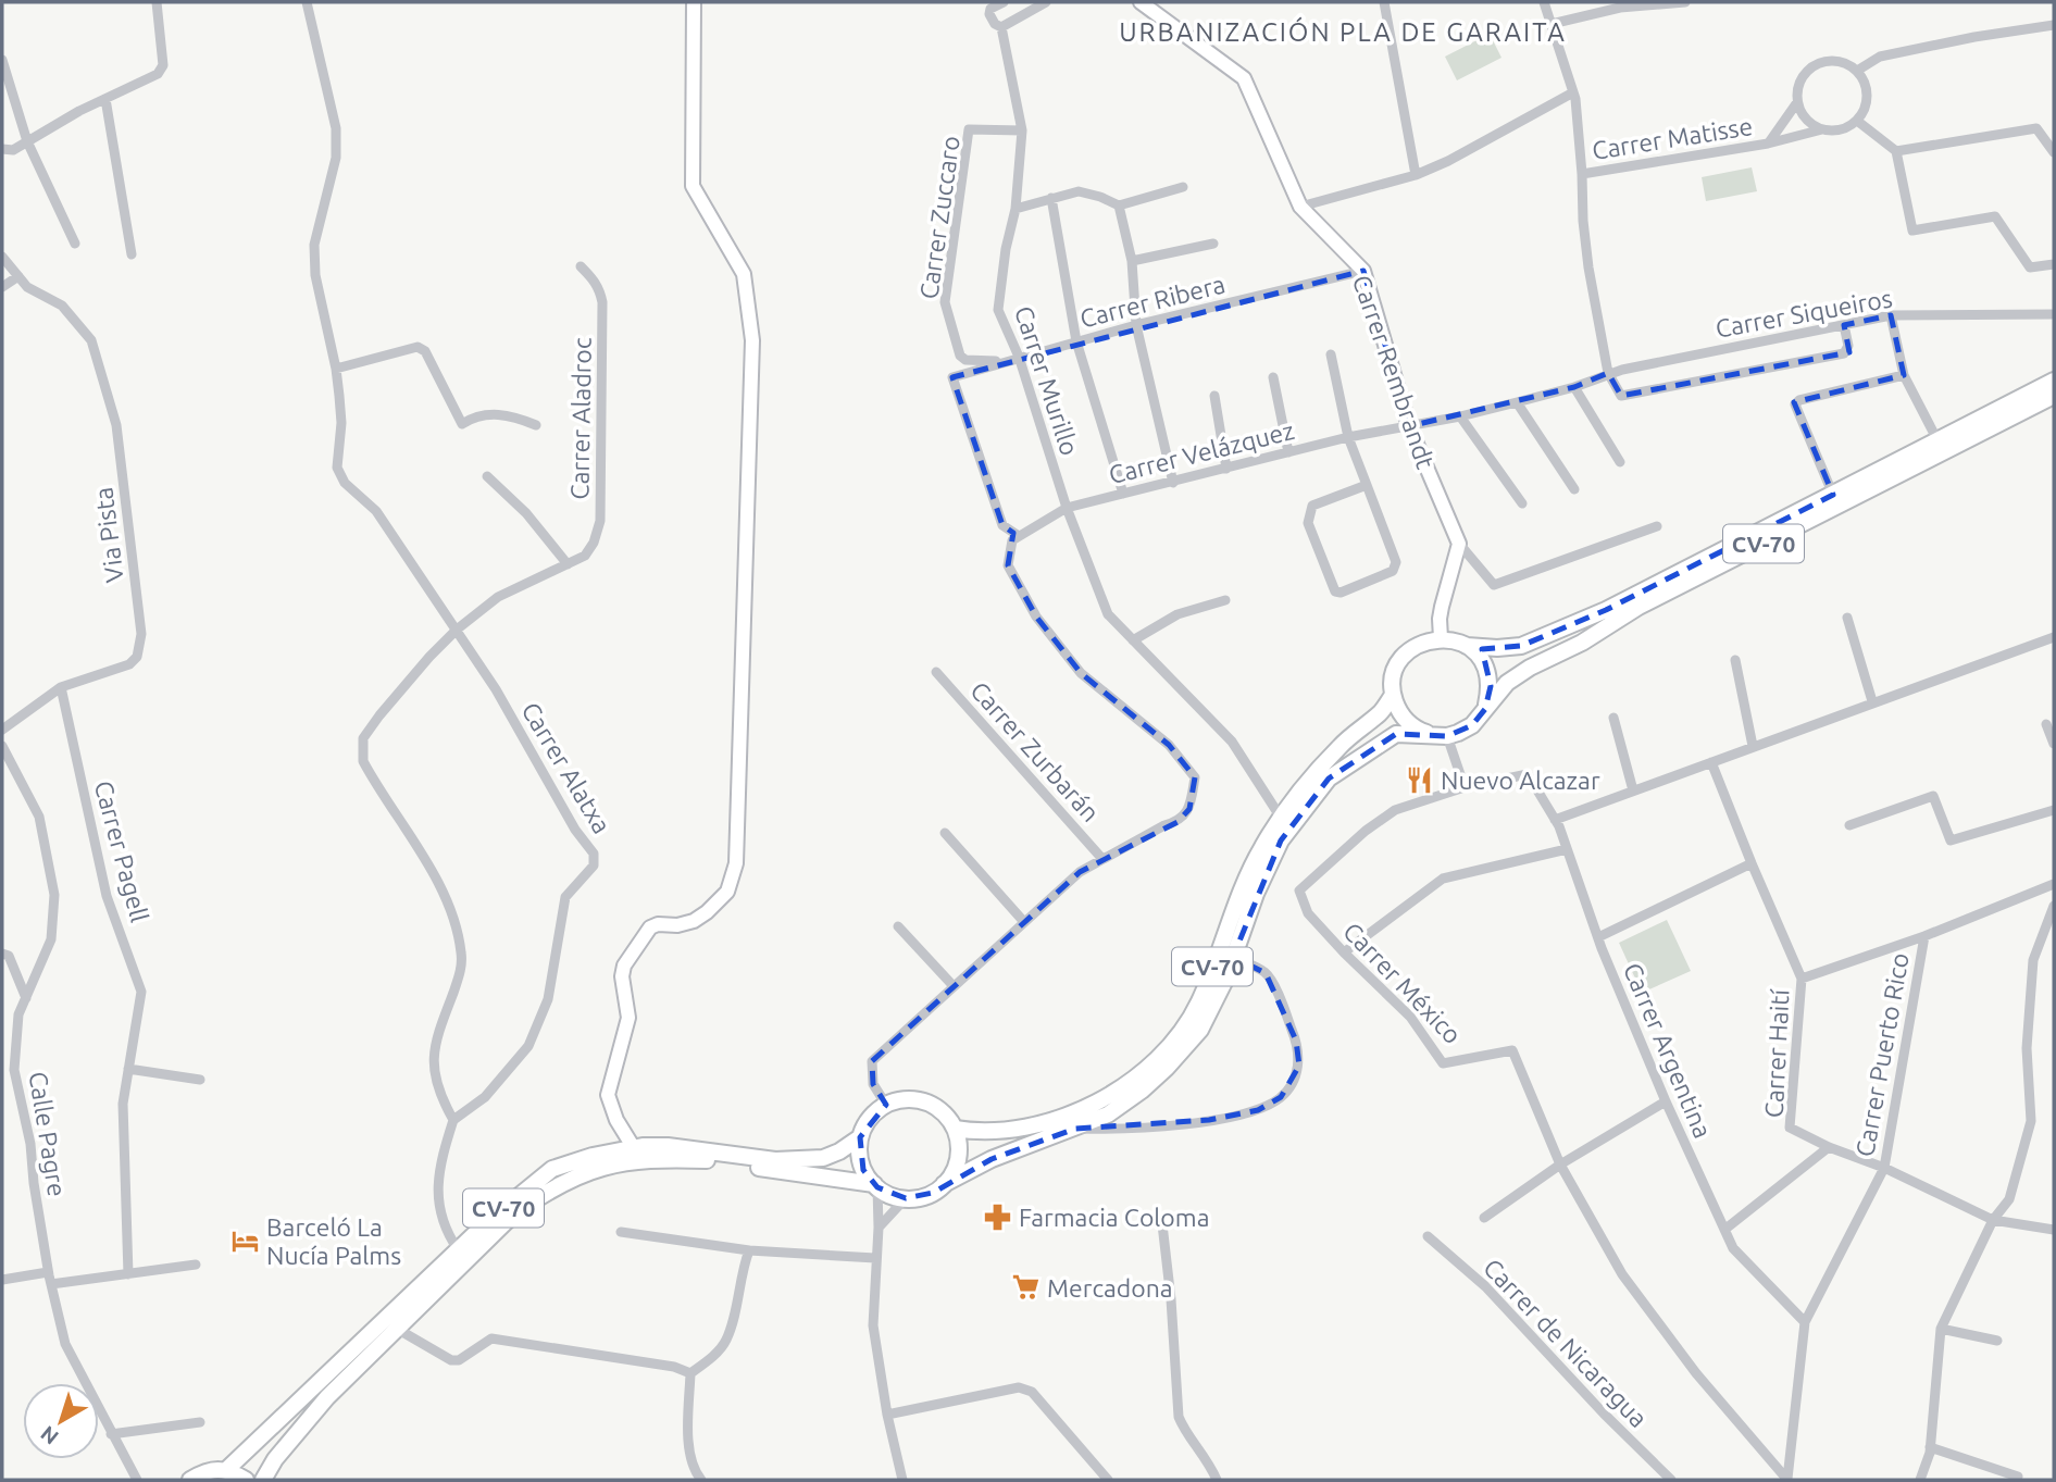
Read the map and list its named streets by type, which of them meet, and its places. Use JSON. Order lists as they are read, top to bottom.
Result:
{
  "streets": {
    "main road": ["CV-70"],
    "street": [
      "Carrer Matisse",
      "Carrer Zuccaro",
      "Carrer Ribera",
      "Carrer Siqueiros",
      "Carrer Rembrandt",
      "Carrer Murillo",
      "Carrer Aladroc",
      "Carrer Velázquez",
      "Via Pista",
      "Carrer Zurbarán",
      "Carrer Alatxa",
      "Carrer Pagell",
      "Carrer México",
      "Carrer Argentina",
      "Carrer Haití",
      "Carrer Puerto Rico",
      "Calle Pagre",
      "Carrer de Nicaragua"
    ]
  },
  "crossings": [
    ["Carrer Matisse", "Carrer Siqueiros"],
    ["Carrer Zuccaro", "Carrer Ribera"],
    ["Carrer Zuccaro", "Carrer Murillo"],
    ["Carrer Ribera", "Carrer Rembrandt"],
    ["Carrer Ribera", "Carrer Murillo"],
    ["Carrer Ribera", "Carrer Velázquez"],
    ["Carrer Ribera", "Carrer Zurbarán"],
    ["Carrer Siqueiros", "Carrer Velázquez"],
    ["Carrer Rembrandt", "Carrer Velázquez"],
    ["Carrer Murillo", "Carrer Velázquez"],
    ["Carrer Murillo", "CV-70"],
    ["Carrer Aladroc", "Carrer Alatxa"],
    ["Carrer Velázquez", "Carrer Zurbarán"],
    ["Via Pista", "Carrer Pagell"],
    ["CV-70", "Carrer Zurbarán"],
    ["Carrer México", "Carrer Argentina"],
    ["Carrer México", "Carrer Puerto Rico"],
    ["Carrer Argentina", "Carrer Puerto Rico"],
    ["Carrer Haití", "Carrer Puerto Rico"]
  ],
  "districts": ["URBANIZACIÓN PLA DE GARAITA"],
  "places": {
    "restaurant": ["Nuevo Alcazar"],
    "pharmacy": ["Farmacia Coloma"],
    "hotel": ["Barceló La Nucía Palms"],
    "supermarket": ["Mercadona"]
  },
  "north": "bottom left"
}
